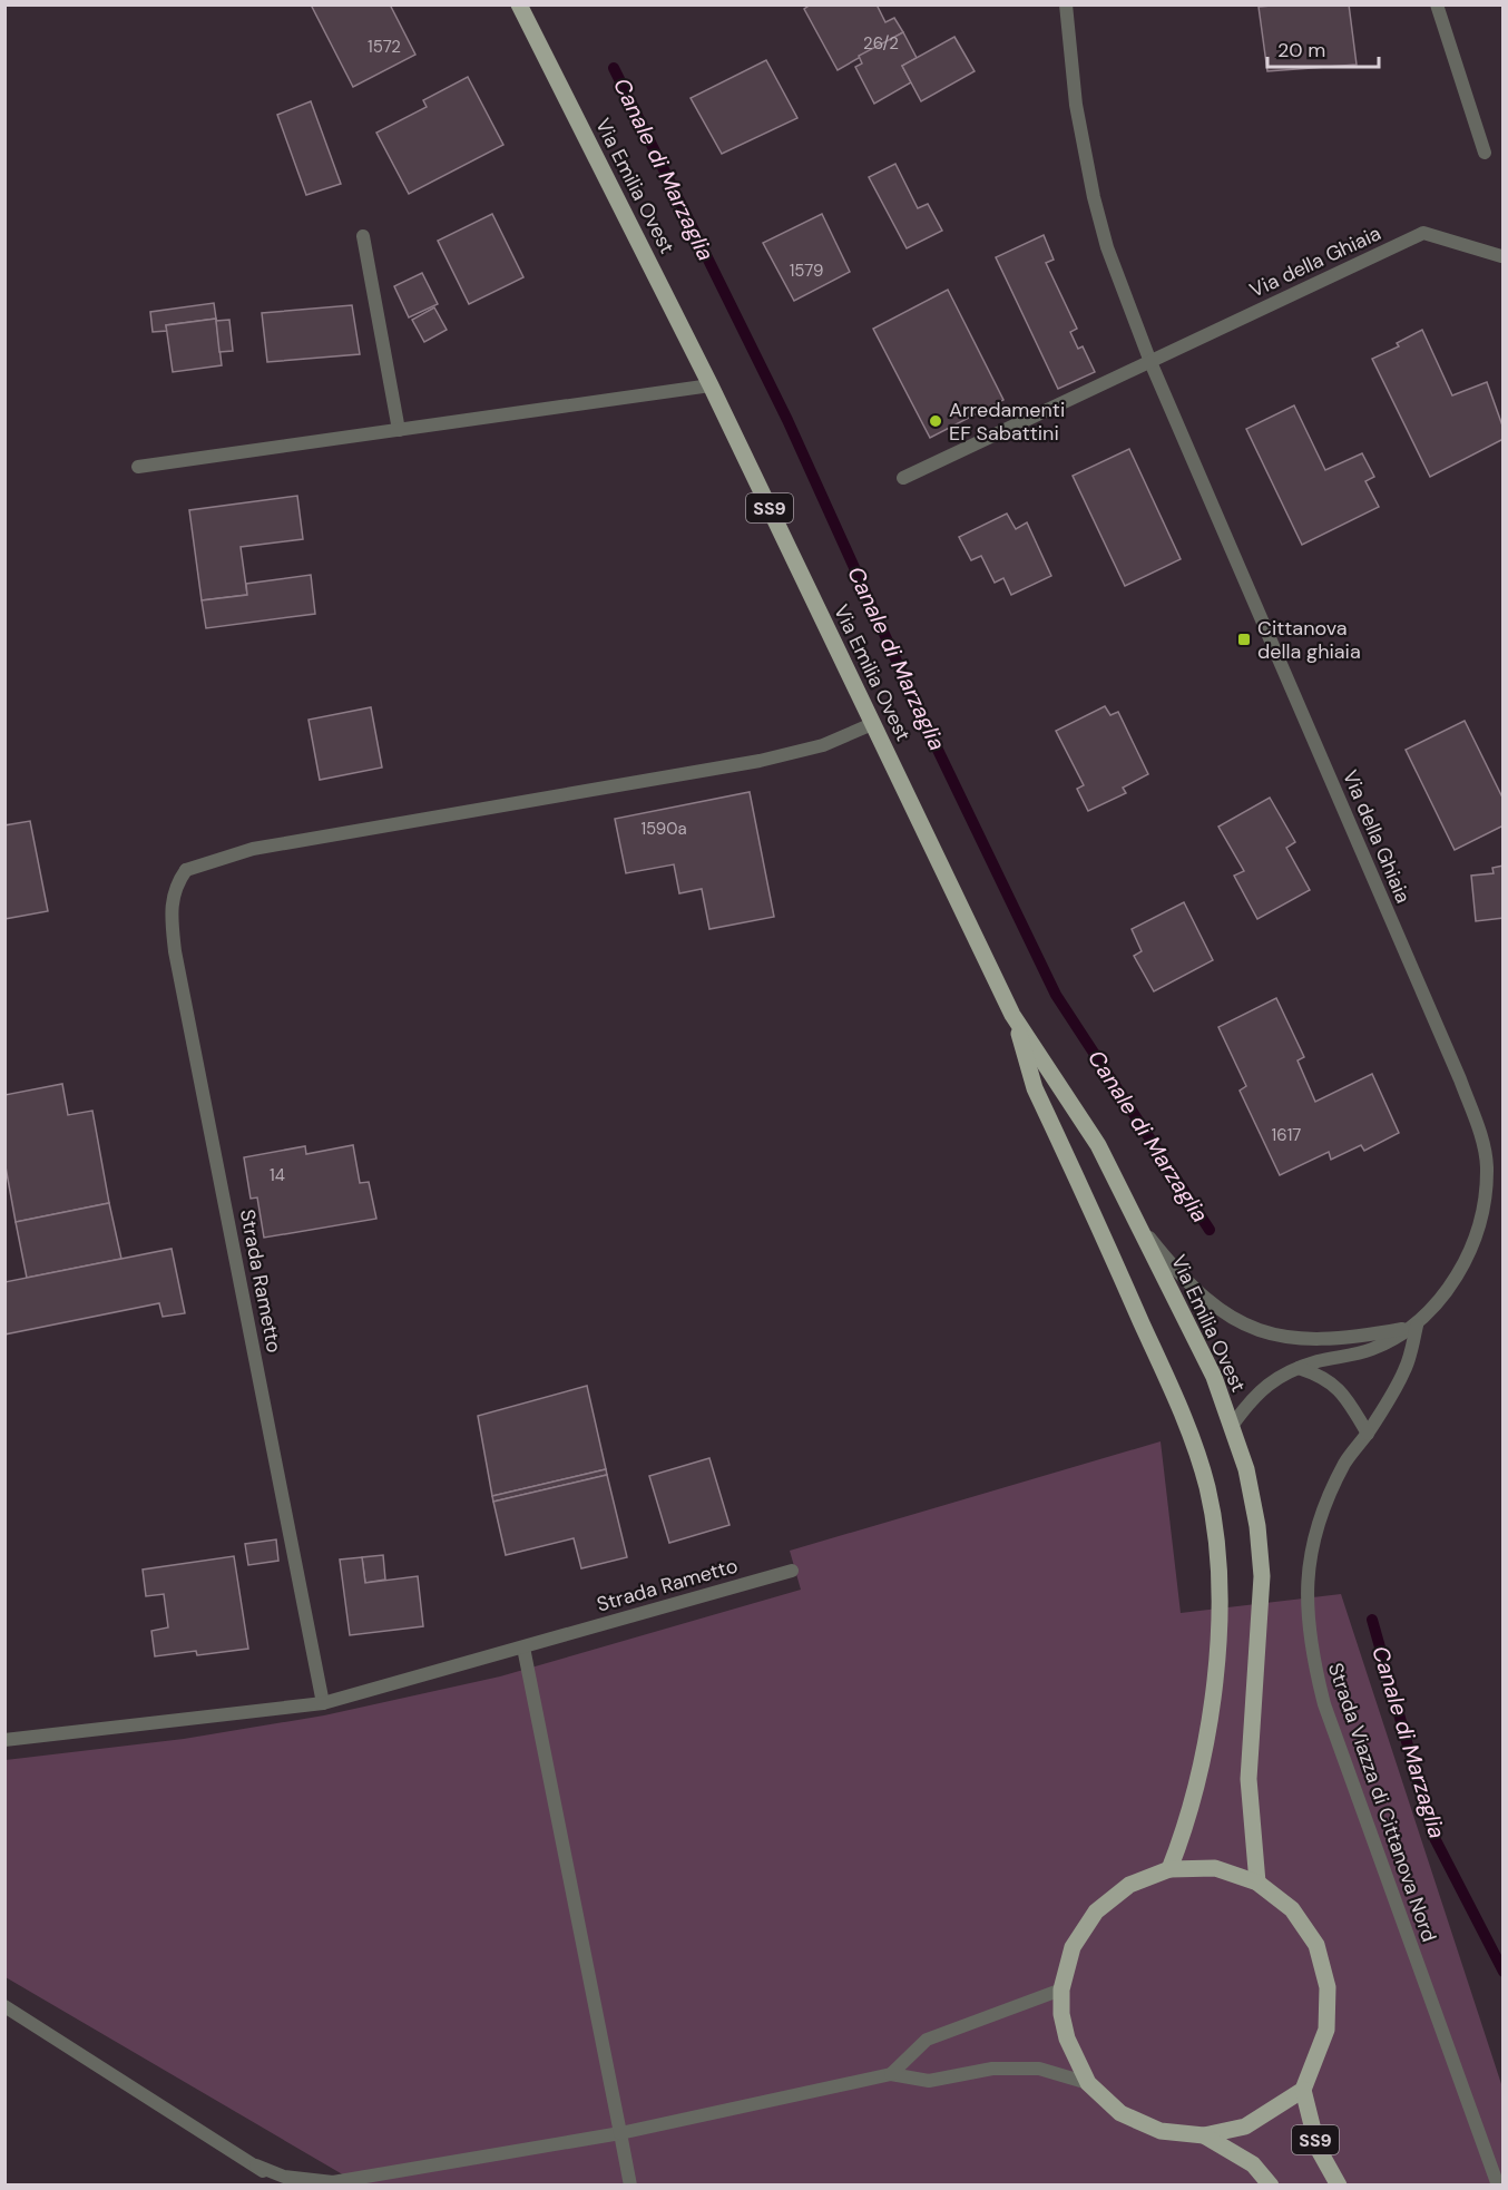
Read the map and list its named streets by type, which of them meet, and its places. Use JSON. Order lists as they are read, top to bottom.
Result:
{
  "streets": {
    "main road": ["Via Emilia Ovest", "SS9"],
    "street": ["Via della Ghiaia", "Strada Rametto", "Strada Viazza di Cittanova Nord"]
  },
  "crossings": [
    ["Via Emilia Ovest", "Via della Ghiaia"],
    ["Via Emilia Ovest", "Strada Rametto"],
    ["Via della Ghiaia", "Strada Viazza di Cittanova Nord"]
  ],
  "water": ["Canale di Marzaglia"],
  "places": {
    "other": ["Arredamenti EF Sabattini"],
    "transit": ["Cittanova della ghiaia"]
  },
  "house_numbers": [
    "26/2",
    "1572",
    "1579",
    "1590a",
    "1617",
    "14"
  ],
  "scale_bar": "20 m"
}
